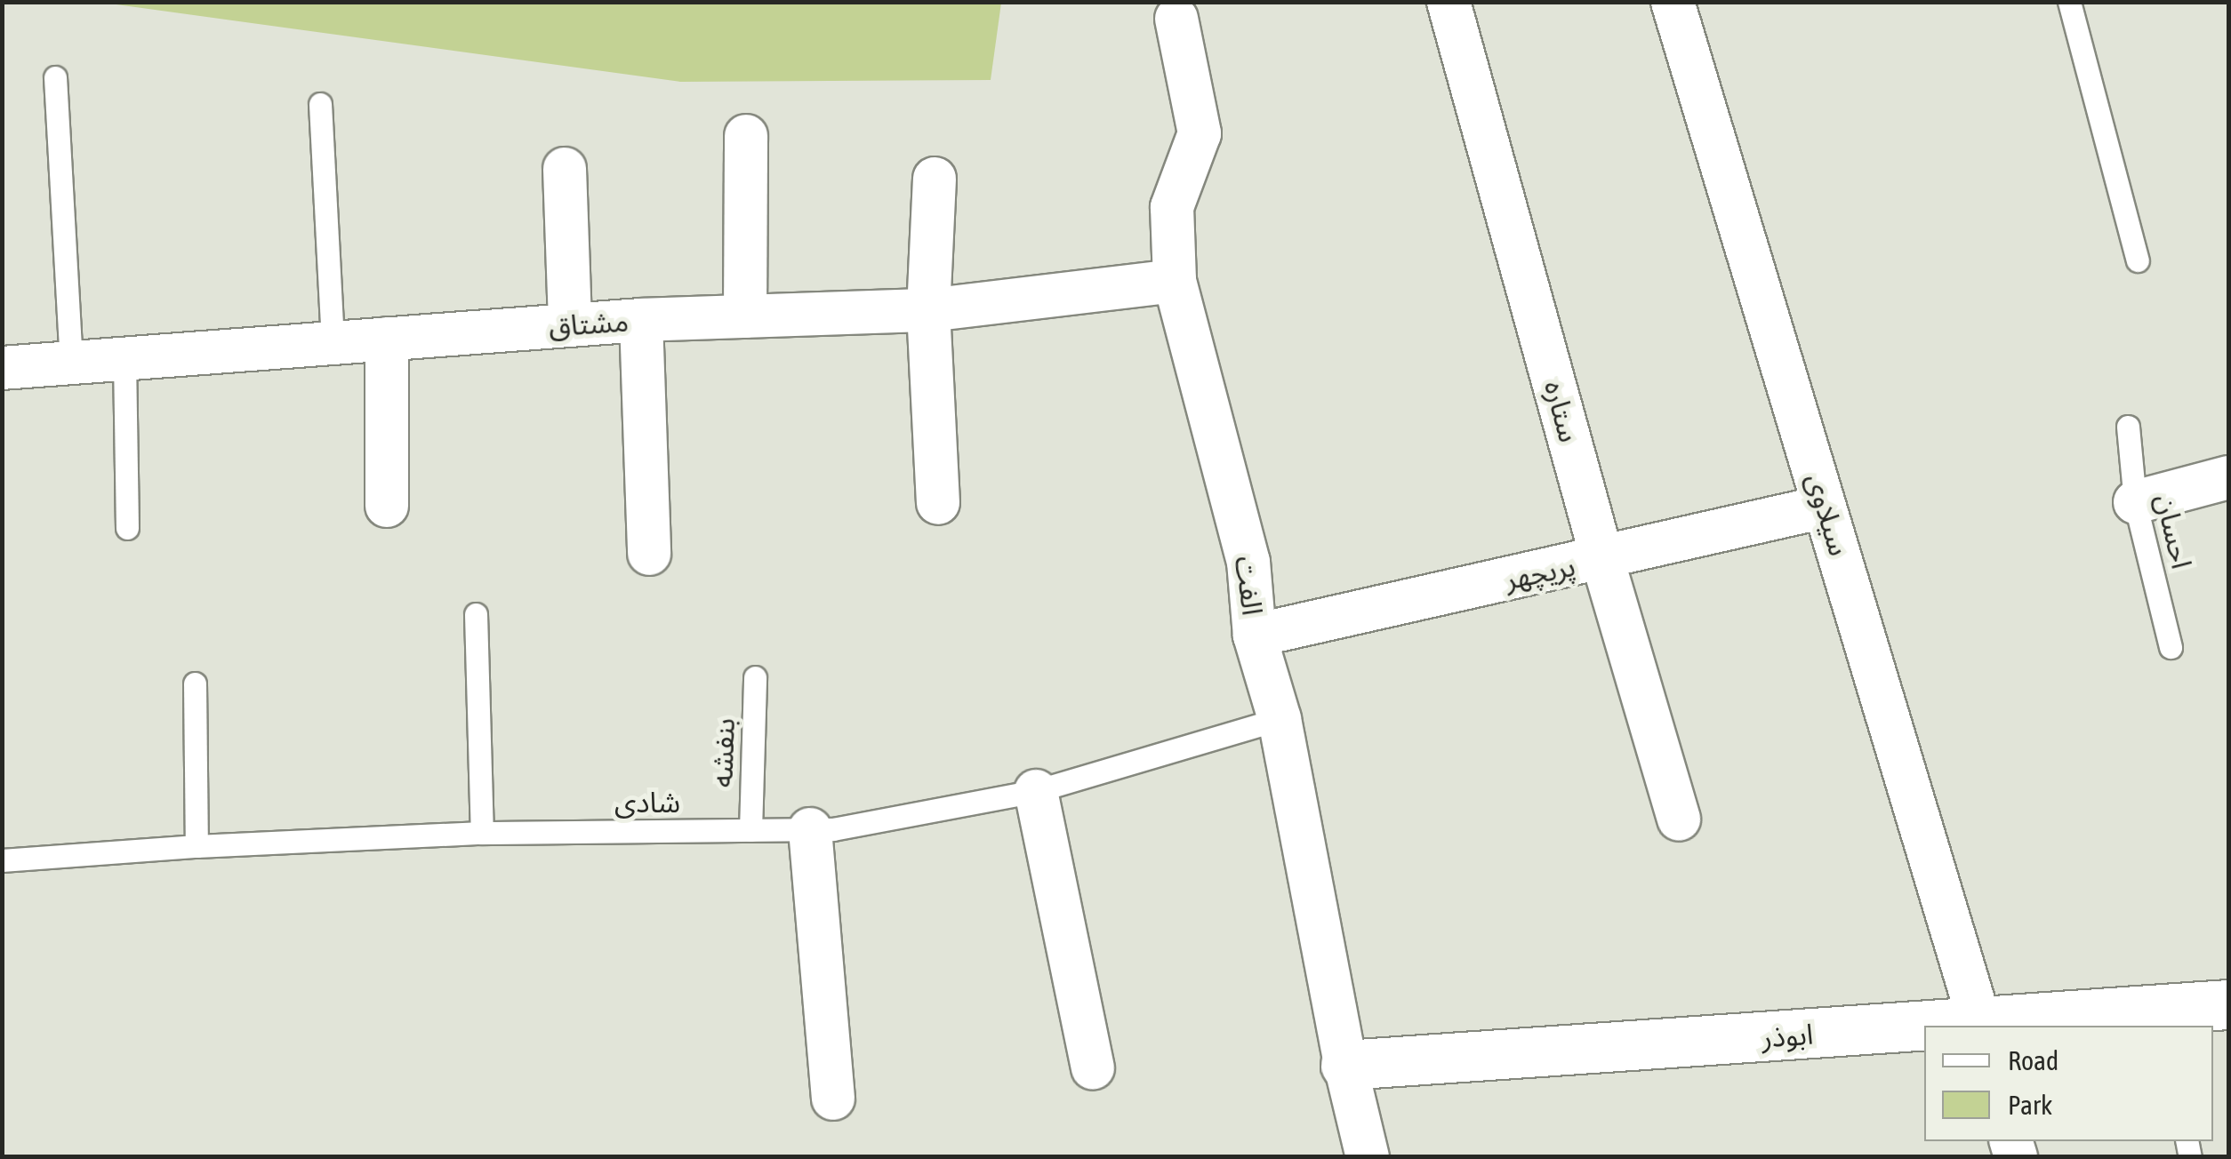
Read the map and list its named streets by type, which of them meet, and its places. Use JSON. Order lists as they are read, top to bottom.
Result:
{
  "streets": {
    "street": [
      "مشتاق",
      "ستاره",
      "سیلاوی",
      "پریچهر",
      "الفت",
      "ابوذر"
    ],
    "lane": ["احسان", "بنفشه", "شادی"]
  },
  "crossings": [
    ["مشتاق", "الفت"],
    ["ستاره", "پریچهر"],
    ["سیلاوی", "پریچهر"],
    ["سیلاوی", "ابوذر"],
    ["پریچهر", "الفت"],
    ["الفت", "شادی"],
    ["الفت", "ابوذر"],
    ["بنفشه", "شادی"]
  ],
  "legend": ["Road", "Park"]
}
